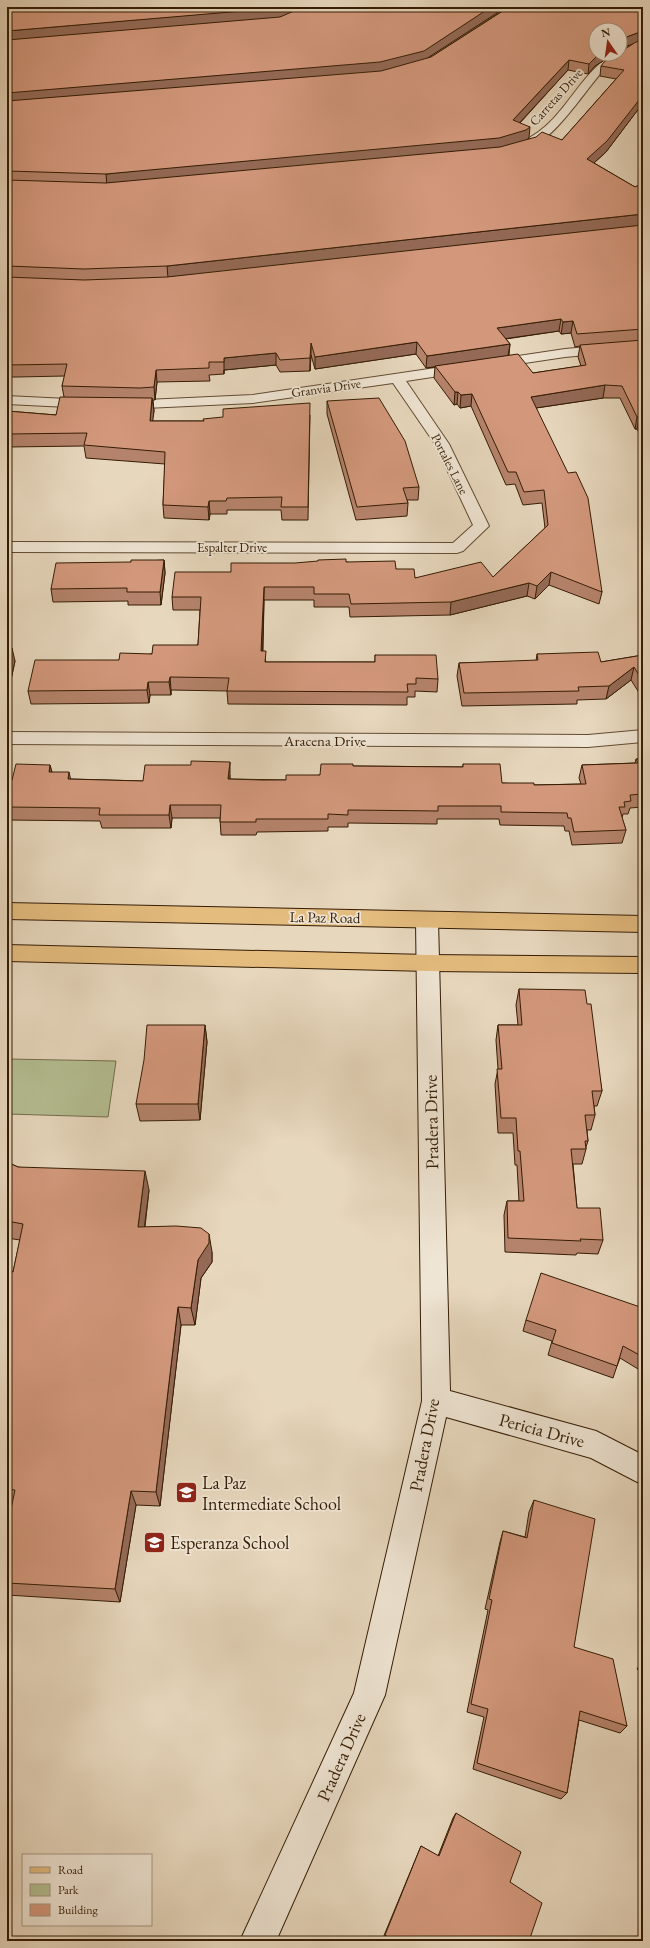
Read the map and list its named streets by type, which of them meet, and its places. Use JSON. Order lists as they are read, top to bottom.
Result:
{
  "streets": {
    "main road": ["La Paz Road"],
    "street": [
      "Carretas Drive",
      "Granvia Drive",
      "Portales Lane",
      "Espalter Drive",
      "Aracena Drive",
      "Pradera Drive",
      "Pericia Drive"
    ]
  },
  "crossings": [
    ["Granvia Drive", "Portales Lane"],
    ["Portales Lane", "Espalter Drive"],
    ["La Paz Road", "Pradera Drive"],
    ["Pradera Drive", "Pericia Drive"]
  ],
  "places": {
    "school or university": ["La Paz Intermediate School", "Esperanza School"]
  },
  "legend": ["Road", "Park", "Building"],
  "north": "top"
}
